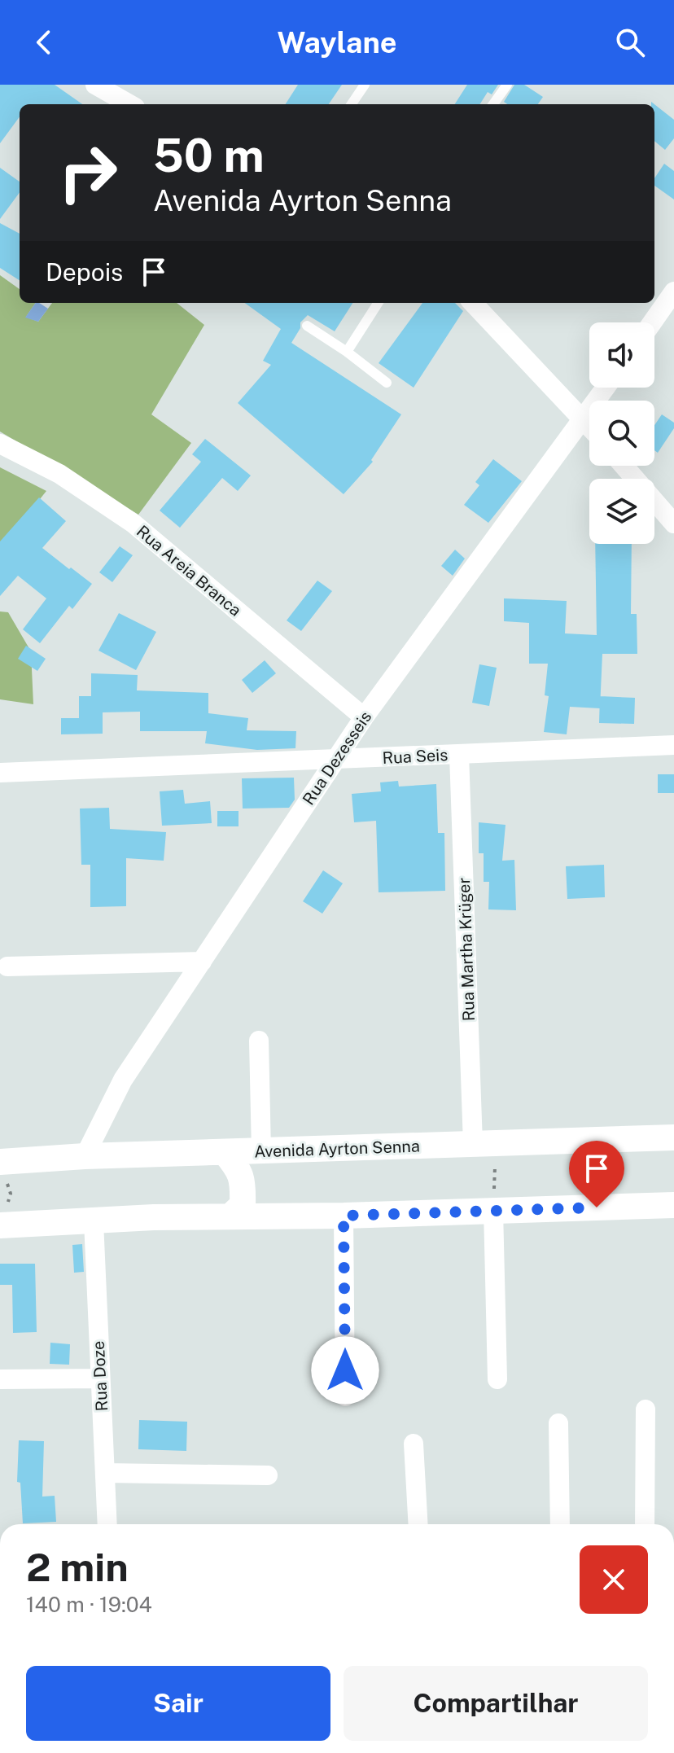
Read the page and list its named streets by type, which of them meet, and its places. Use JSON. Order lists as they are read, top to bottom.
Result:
{
  "streets": {
    "street": [
      "Rua Areia Branca",
      "Rua Seis",
      "Rua Dezesseis",
      "Rua Martha Krüger",
      "Avenida Ayrton Senna",
      "Rua Doze"
    ]
  },
  "crossings": [
    ["Rua Areia Branca", "Rua Dezesseis"],
    ["Rua Seis", "Rua Dezesseis"],
    ["Rua Seis", "Rua Martha Krüger"],
    ["Rua Dezesseis", "Avenida Ayrton Senna"],
    ["Rua Martha Krüger", "Avenida Ayrton Senna"]
  ],
  "page": {
    "header": "Waylane",
    "turn": ["50 m", "Avenida Ayrton Senna"],
    "then": "Depois",
    "heading": ["2 min", "140 m · 19:04"],
    "buttons": ["Sair", "Compartilhar"]
  }
}
